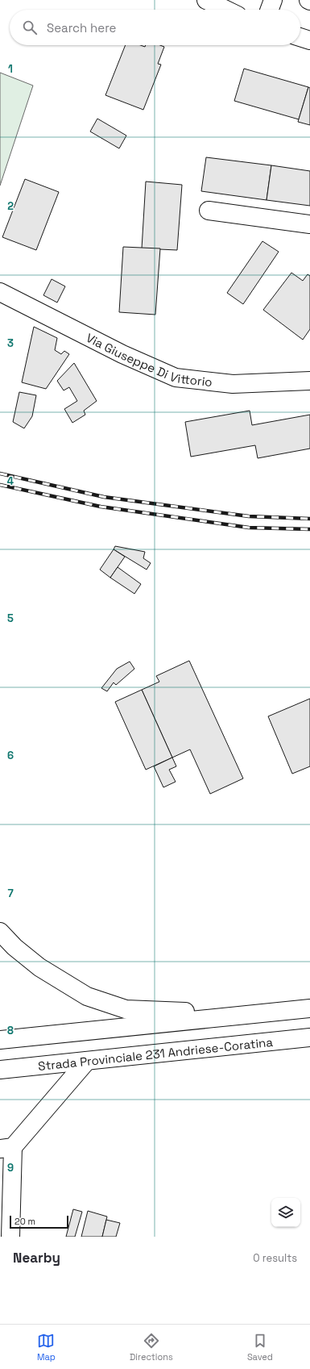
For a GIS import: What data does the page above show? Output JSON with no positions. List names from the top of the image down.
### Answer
{
  "streets": {
    "main road": ["Via Giuseppe Di Vittorio", "Strada Provinciale 231 Andriese-Coratina"]
  },
  "scale_bar": "20 m",
  "page": {
    "search": "Search here",
    "scale": "20 m",
    "heading": ["Nearby", "0 results"],
    "nav": ["Map", "Directions", "Saved"]
  },
  "grid": {
    "rows": [
      "1",
      "2",
      "3",
      "4",
      "5",
      "6",
      "7",
      "8",
      "9"
    ]
  }
}
